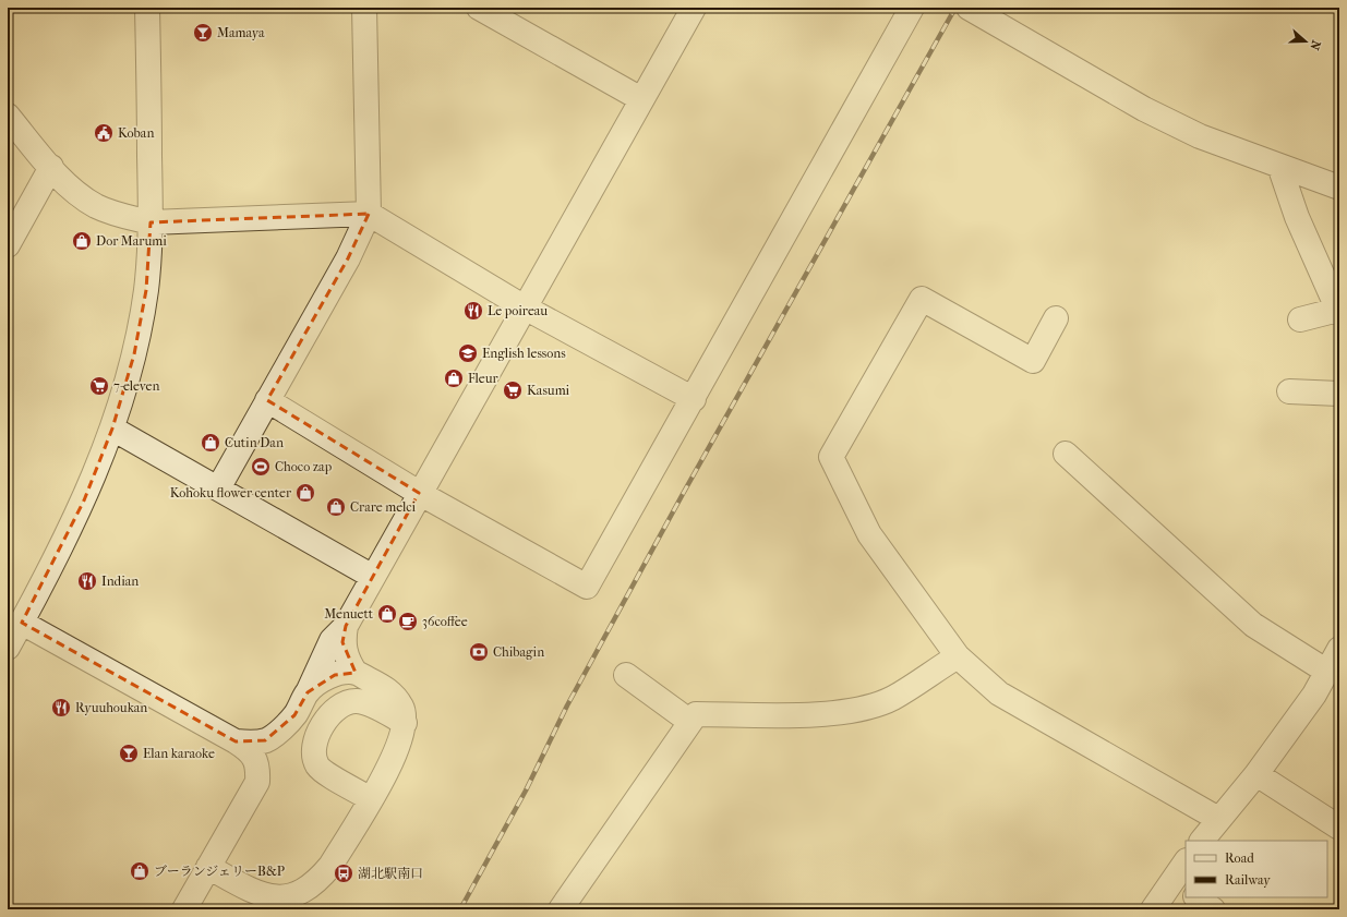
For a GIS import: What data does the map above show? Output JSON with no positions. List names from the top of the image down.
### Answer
{
  "places": {
    "bar": ["Mamaya", "Elan karaoke"],
    "public building": ["Koban"],
    "shop": [
      "Dor Marumi",
      "Fleur",
      "Cutin Dan",
      "Kohoku flower center",
      "Crare melci",
      "Menuett",
      "ブーランジェリーB&P"
    ],
    "restaurant": ["Le poireau", "Indian", "Ryuuhoukan"],
    "school or university": ["English lessons"],
    "supermarket": ["7-eleven", "Kasumi"],
    "sports": ["Choco zap"],
    "cafe": ["36coffee"],
    "bank": ["Chibagin"],
    "bus stop": ["湖北駅南口"]
  },
  "legend": ["Road", "Railway"],
  "north": "right"
}
